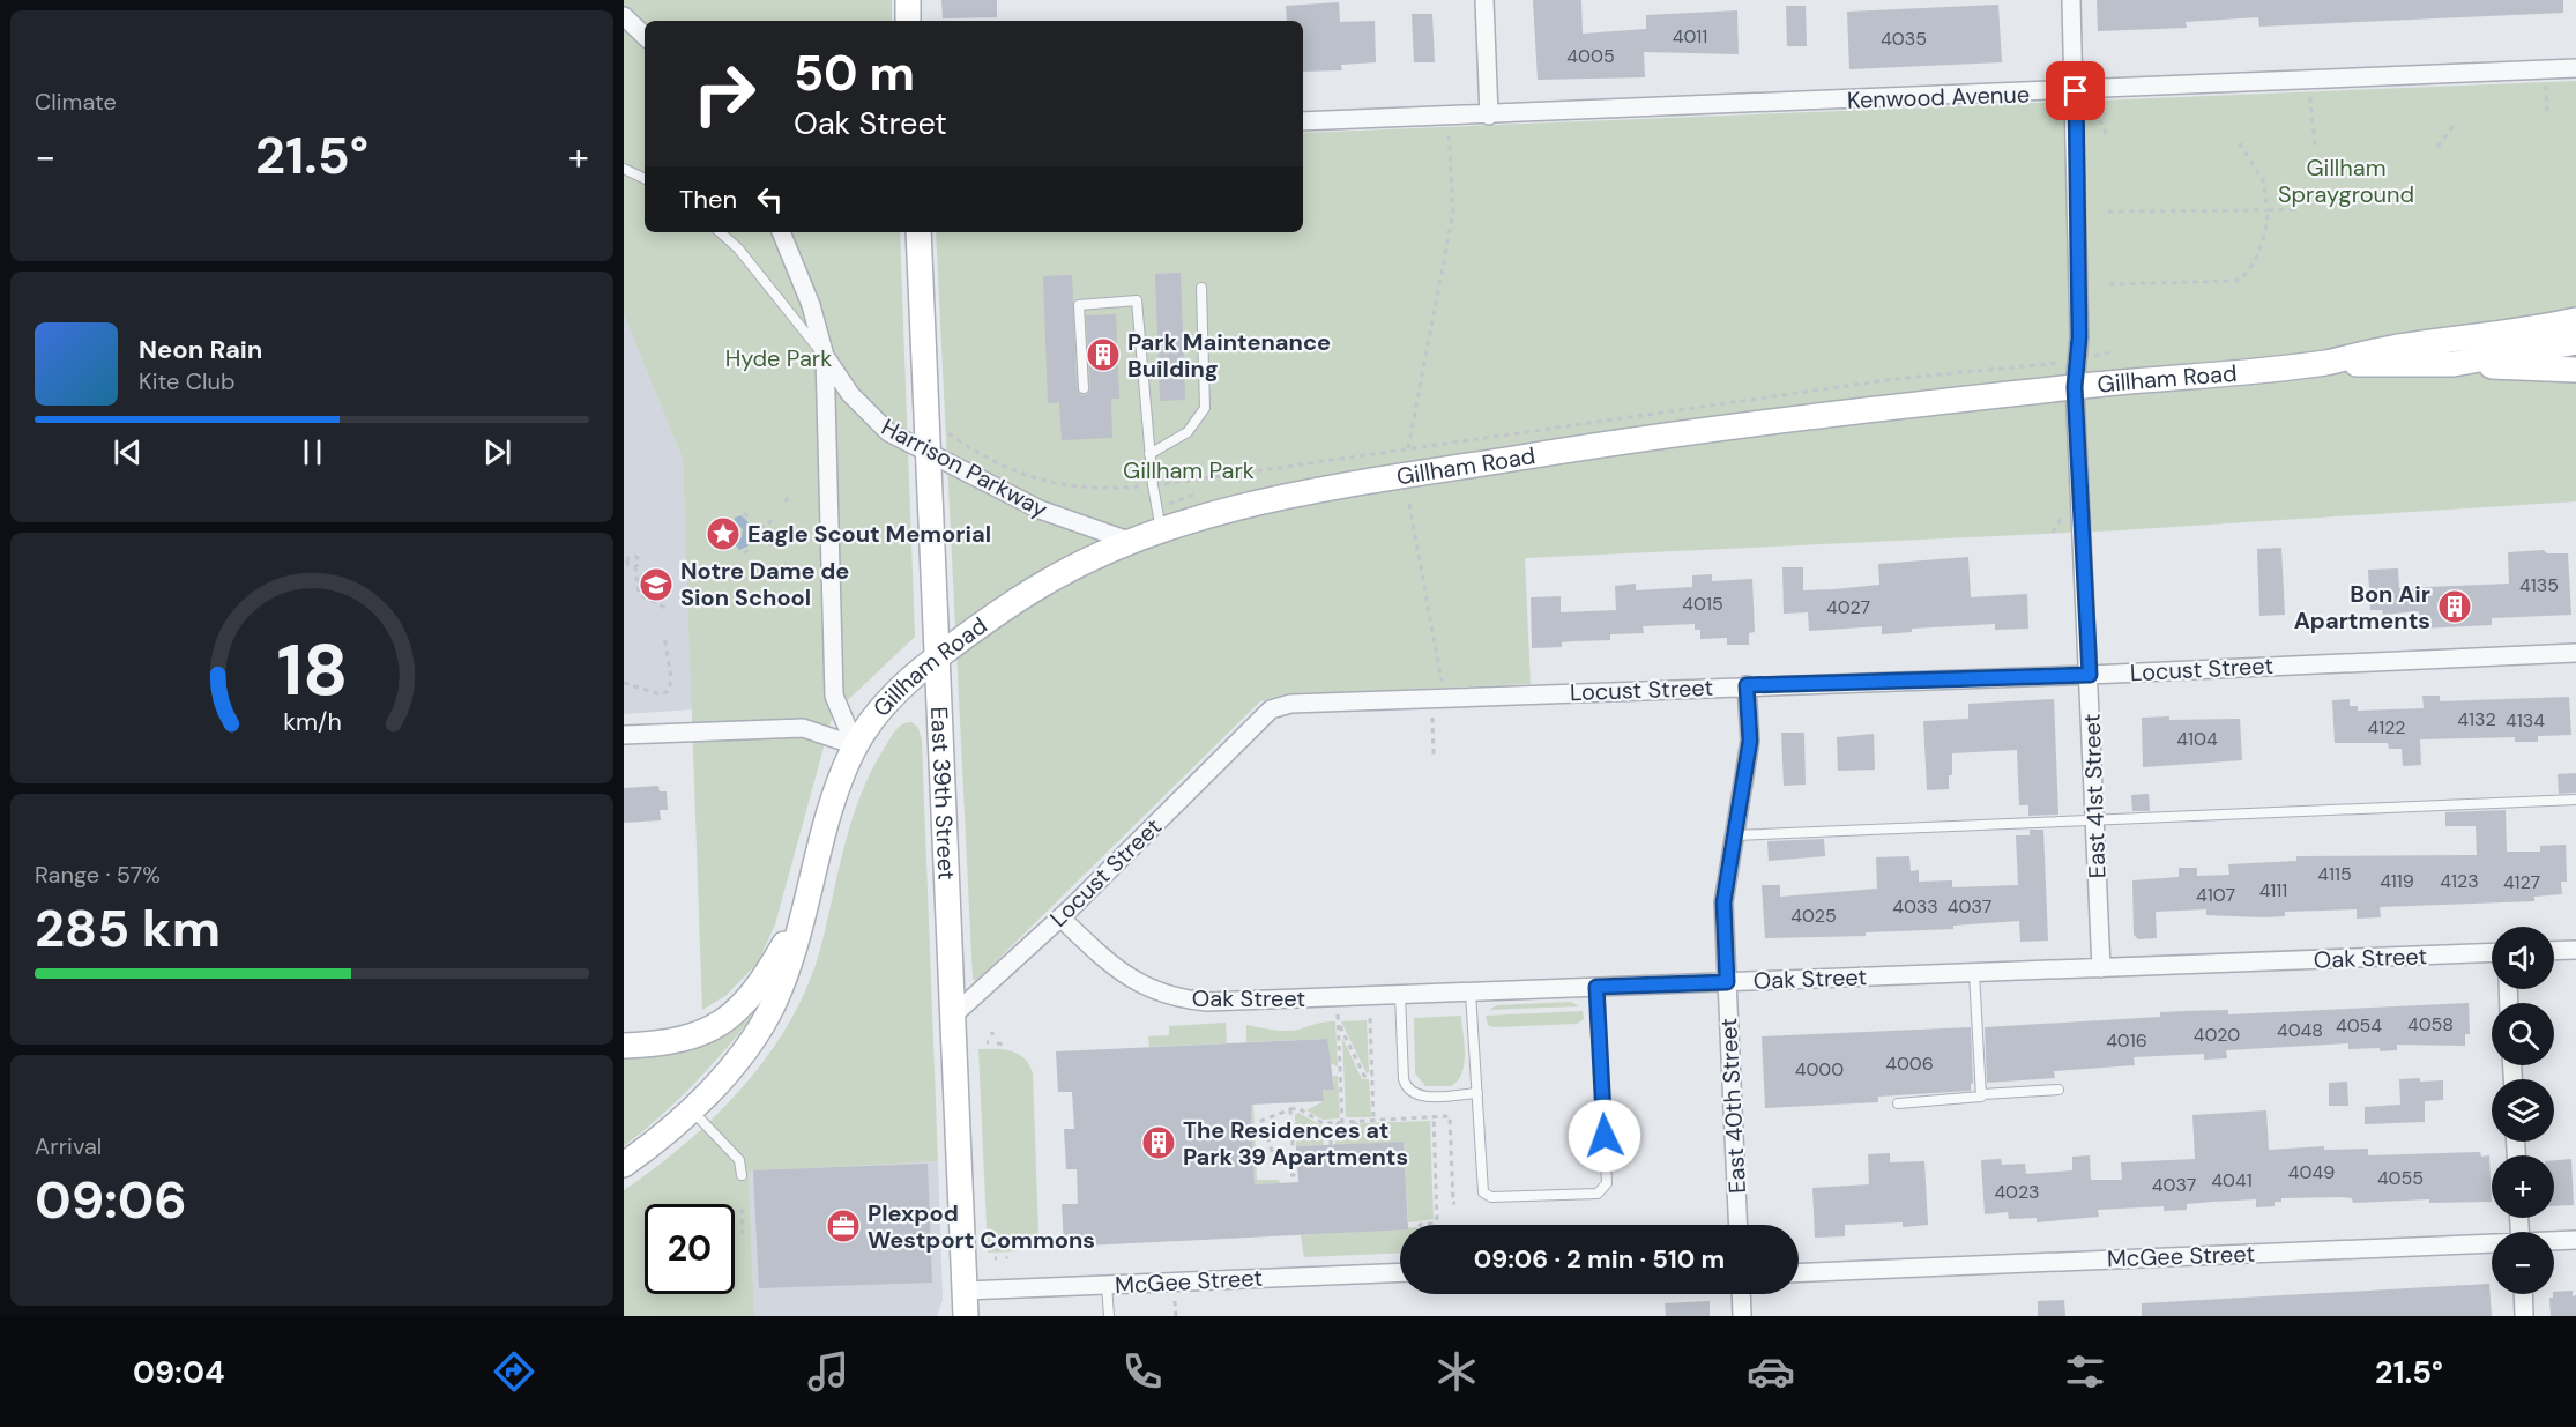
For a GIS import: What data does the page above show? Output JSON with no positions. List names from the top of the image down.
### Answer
{
  "streets": {
    "main road": ["Gillham Road", "East 39th Street"],
    "street": [
      "Kenwood Avenue",
      "Harrison Parkway",
      "Locust Street",
      "East 41st Street",
      "Oak Street",
      "East 40th Street",
      "McGee Street"
    ]
  },
  "crossings": [
    ["Kenwood Avenue", "East 41st Street"],
    ["Gillham Road", "Harrison Parkway"],
    ["Gillham Road", "East 39th Street"],
    ["Gillham Road", "East 41st Street"],
    ["Harrison Parkway", "East 39th Street"],
    ["Locust Street", "East 39th Street"],
    ["Locust Street", "East 41st Street"],
    ["Locust Street", "Oak Street"],
    ["Locust Street", "East 40th Street"],
    ["East 39th Street", "McGee Street"],
    ["East 41st Street", "Oak Street"],
    ["Oak Street", "East 40th Street"]
  ],
  "parks": ["Gillham Sprayground", "Hyde Park", "Gillham Park"],
  "places": {
    "building": ["Park Maintenance Building", "Bon Air Apartments", "The Residences at Park 39 Apartments"],
    "place": ["Eagle Scout Memorial"],
    "school or university": ["Notre Dame de Sion School"],
    "office": ["Plexpod Westport Commons"]
  },
  "house_numbers": [
    "4011",
    "4035",
    "4005",
    "4135",
    "4015",
    "4027",
    "4132",
    "4134",
    "4122",
    "4104",
    "4115",
    "4119",
    "4123",
    "4127",
    "4111",
    "4107",
    "4033",
    "4037",
    "4025",
    "4058",
    "4054",
    "4048",
    "4020",
    "4016",
    "4006",
    "4000",
    "4049",
    "4055",
    "4041",
    "4037",
    "4023"
  ],
  "page": {
    "tile": [
      "Climate",
      ["Range · 57%", "285 km"],
      ["Arrival", "09:06"]
    ],
    "turn": ["50 m", "Oak Street"],
    "heat": ["−", "21.5°", "+"],
    "then": "Then",
    "song": ["Neon Rain", "Kite Club"],
    "map_buttons": ["+", "−"],
    "limit": "20",
    "trip": "09:06 · 2 min · 510 m",
    "tabs": ["09:04", "21.5°"],
    "gauge": ["18", "km/h"]
  }
}
